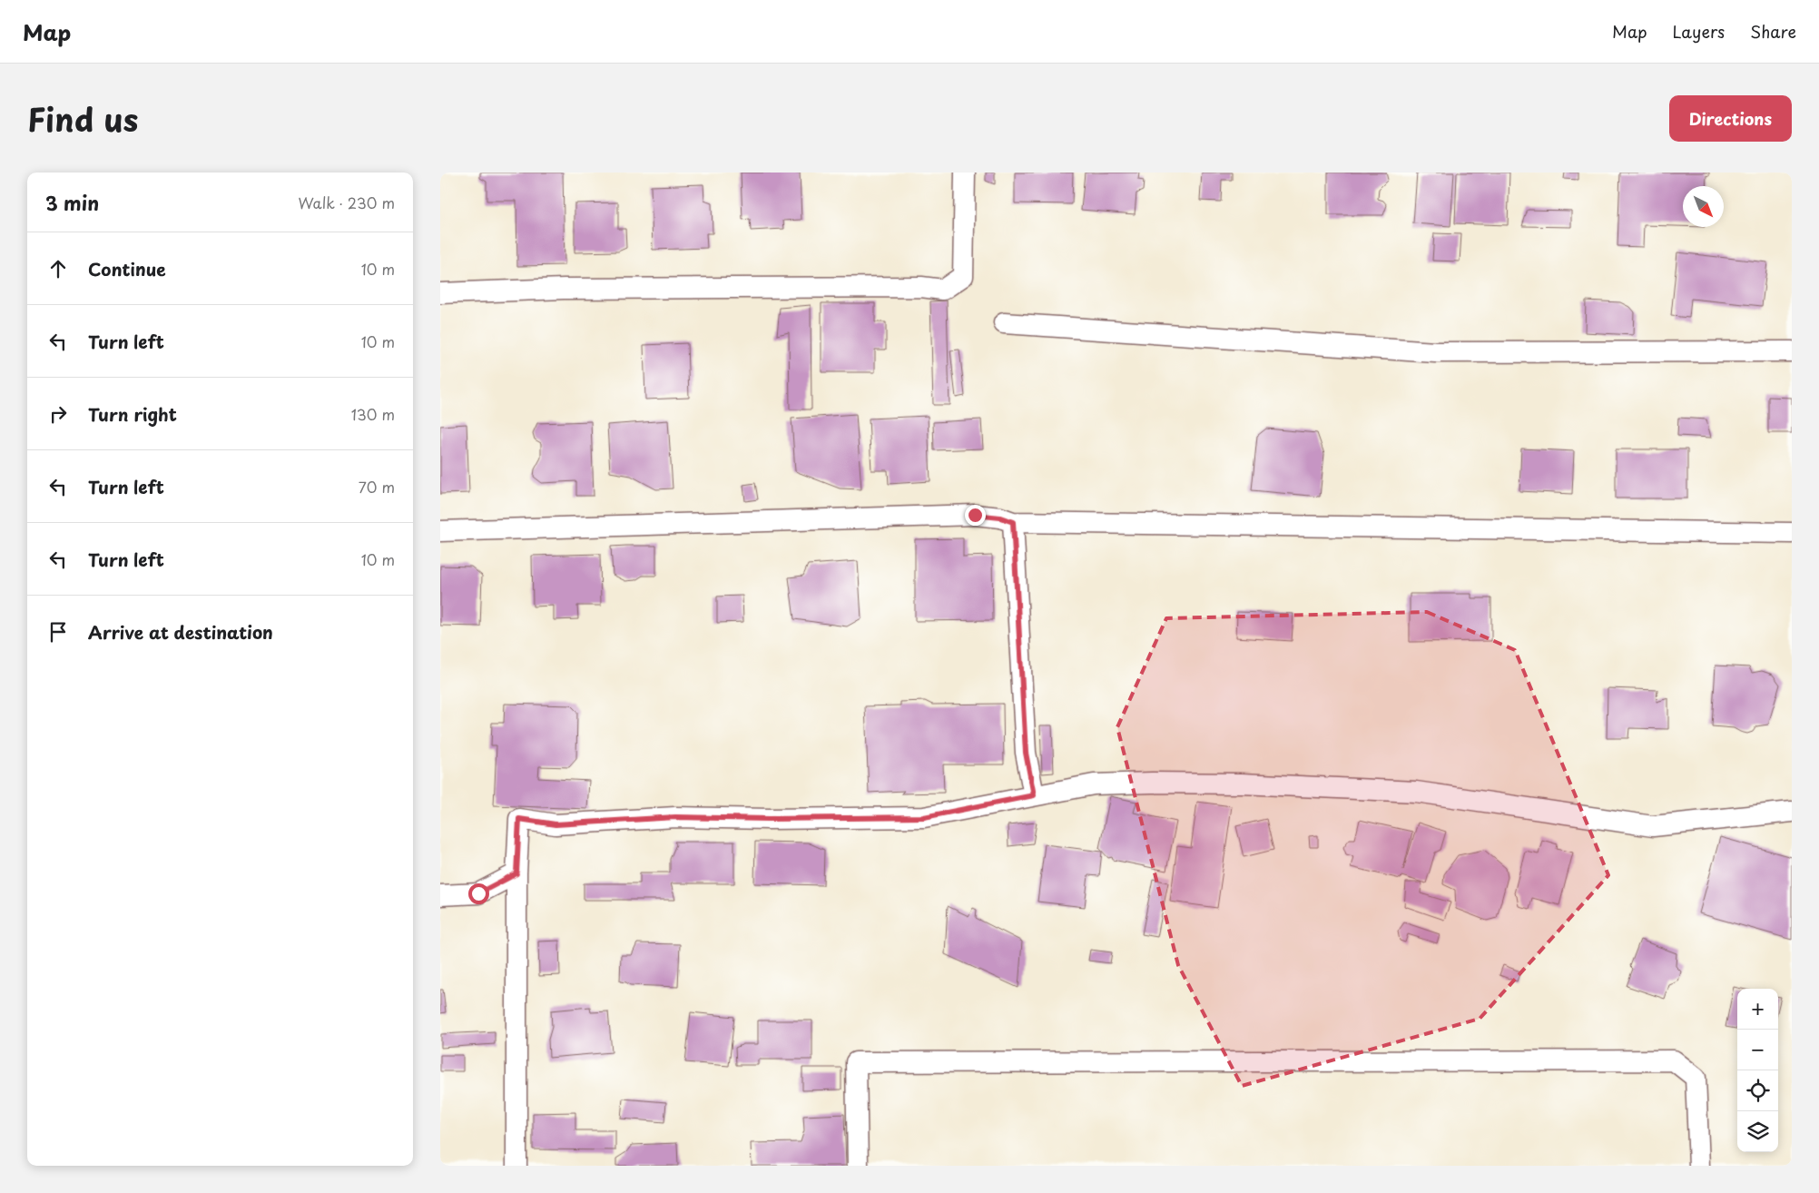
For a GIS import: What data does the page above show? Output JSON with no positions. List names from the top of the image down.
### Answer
{
  "north": "bottom right",
  "page": {
    "header": "Map",
    "nav": ["Map", "Layers", "Share"],
    "title": "Find us",
    "buttons": "Directions",
    "heading": ["3 min", "Walk · 230 m"],
    "list": [
      ["Continue", "10 m"],
      ["Turn left", "10 m"],
      ["Turn right", "130 m"],
      ["Turn left", "70 m"],
      ["Turn left", "10 m"],
      "Arrive at destination"
    ],
    "map_buttons": ["+", "−"]
  }
}
